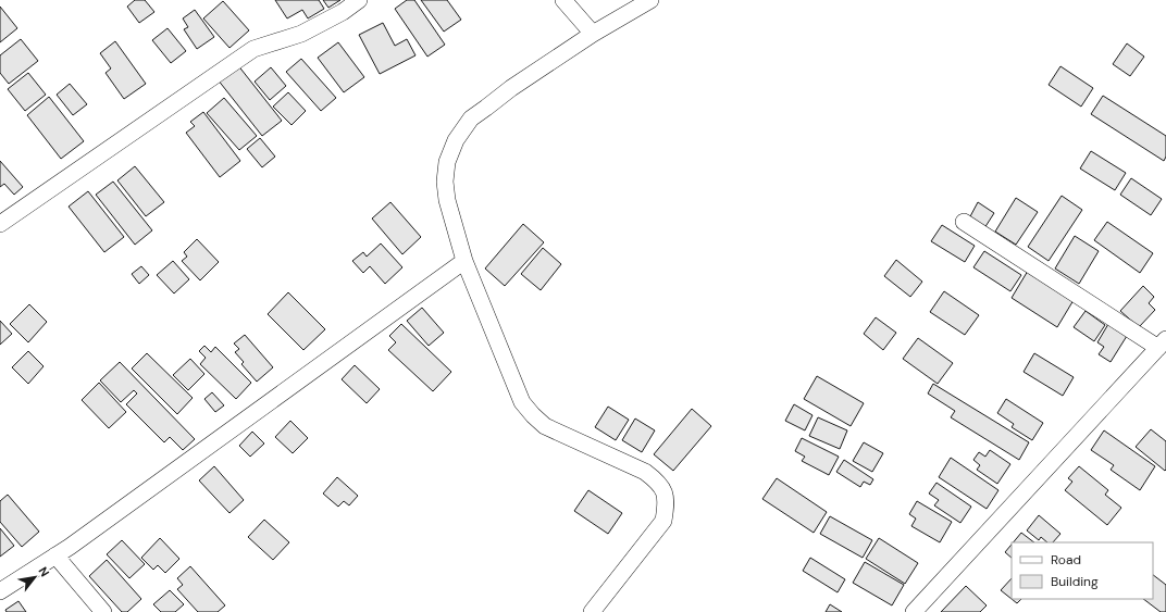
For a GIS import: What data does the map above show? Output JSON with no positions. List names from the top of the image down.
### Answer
{
  "legend": ["Road", "Building"],
  "north": "top right"
}
